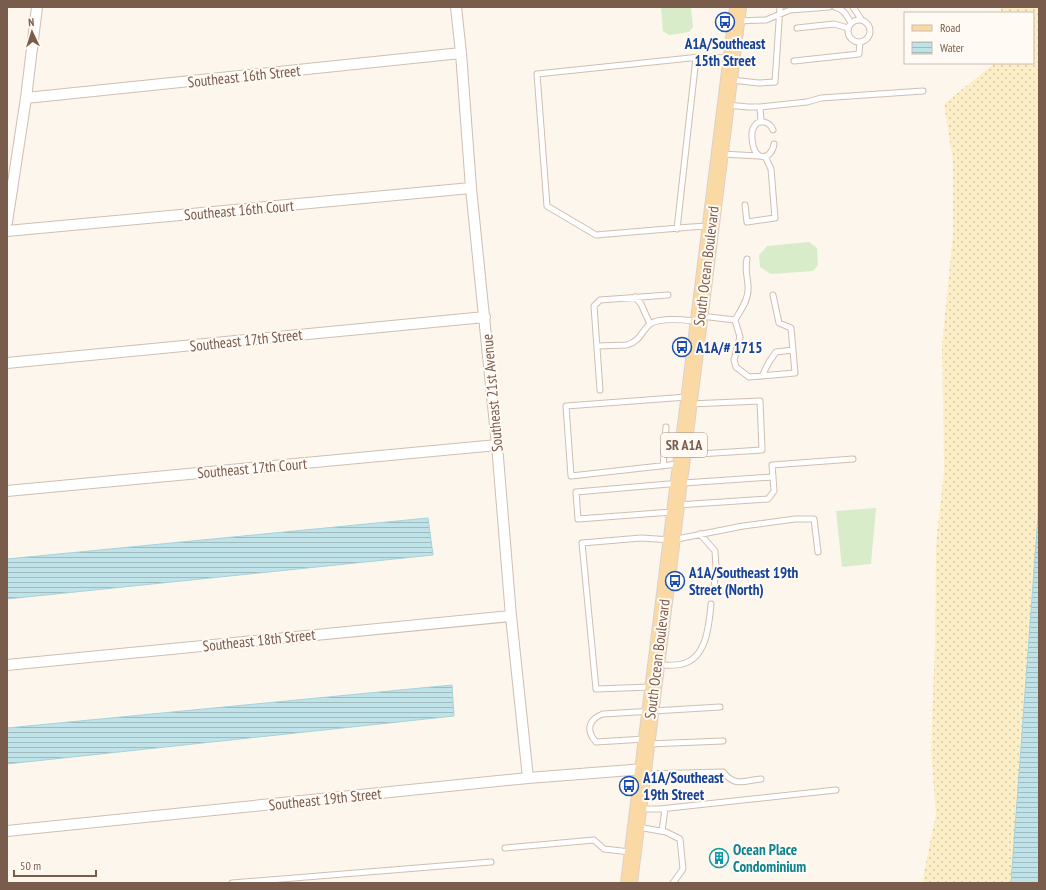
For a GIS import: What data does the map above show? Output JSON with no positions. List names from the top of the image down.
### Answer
{
  "streets": {
    "main road": ["South Ocean Boulevard", "SR A1A"],
    "street": [
      "Southeast 16th Street",
      "Southeast 16th Court",
      "Southeast 17th Street",
      "Southeast 21st Avenue",
      "Southeast 17th Court",
      "Southeast 18th Street",
      "Southeast 19th Street"
    ]
  },
  "crossings": [
    ["Southeast 16th Street", "Southeast 21st Avenue"],
    ["Southeast 16th Court", "Southeast 21st Avenue"],
    ["South Ocean Boulevard", "Southeast 19th Street"],
    ["Southeast 17th Street", "Southeast 21st Avenue"],
    ["Southeast 21st Avenue", "Southeast 17th Court"],
    ["Southeast 21st Avenue", "Southeast 18th Street"],
    ["Southeast 21st Avenue", "Southeast 19th Street"]
  ],
  "places": {
    "bus stop": [
      "A1A/Southeast 15th Street",
      "A1A/# 1715",
      "A1A/Southeast 19th Street (North)",
      "A1A/Southeast 19th Street"
    ],
    "building": ["Ocean Place Condominium"]
  },
  "legend": ["Road", "Water"],
  "scale_bar": "50 m",
  "north": "top"
}
